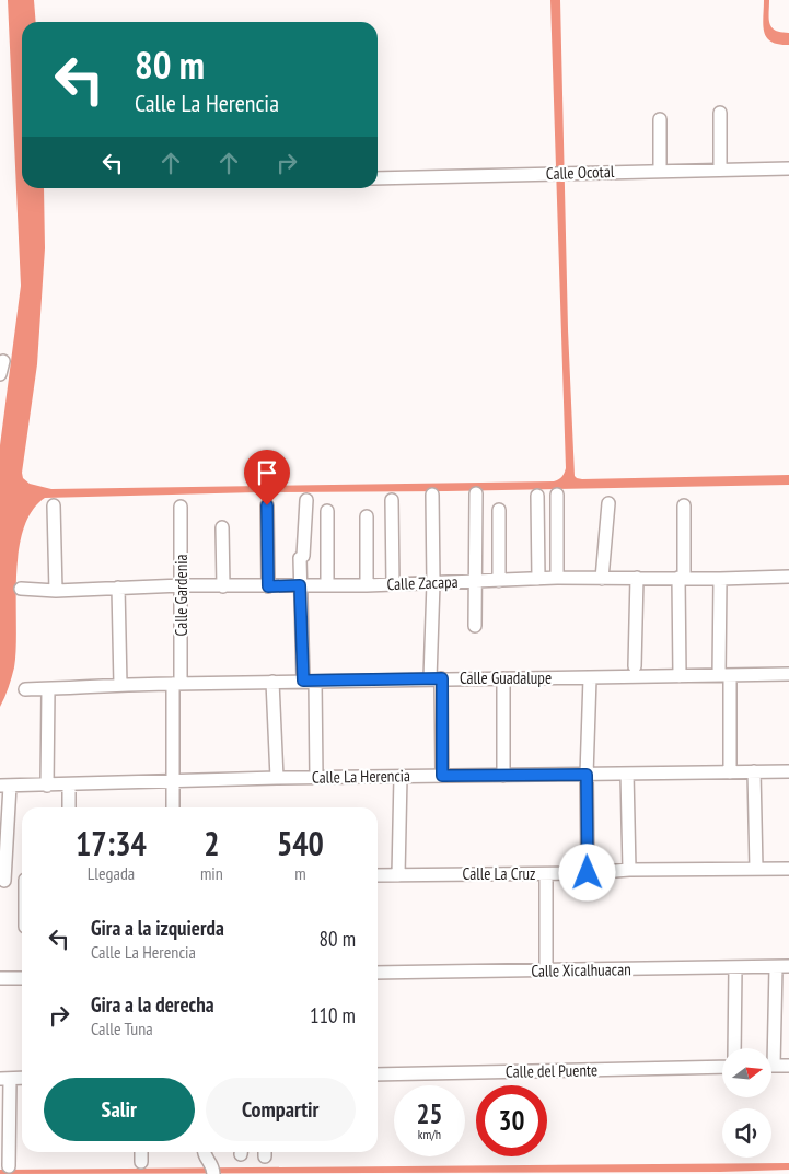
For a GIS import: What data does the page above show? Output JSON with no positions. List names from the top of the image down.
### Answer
{
  "streets": {
    "street": [
      "Calle Ocotal",
      "Calle Zacapa",
      "Calle Gardenia",
      "Calle Guadalupe",
      "Calle La Herencia",
      "Calle La Cruz",
      "Calle Xicalhuacan",
      "Calle del Puente"
    ]
  },
  "crossings": [
    ["Calle Zacapa", "Calle Gardenia"],
    ["Calle Gardenia", "Calle Guadalupe"],
    ["Calle Gardenia", "Calle La Herencia"]
  ],
  "north": "right",
  "page": {
    "turn": ["80 m", "Calle La Herencia"],
    "eta": [
      "17:34",
      "Llegada",
      "2",
      "min",
      "540",
      "m"
    ],
    "list": [
      {
        "name": "Gira a la izquierda",
        "note": "Calle La Herencia",
        "value": "80 m"
      },
      {
        "name": "Gira a la derecha",
        "note": "Calle Tuna",
        "value": "110 m"
      }
    ],
    "buttons": ["Salir", "Compartir"],
    "speed": "25 km/h",
    "limit": "30"
  }
}
